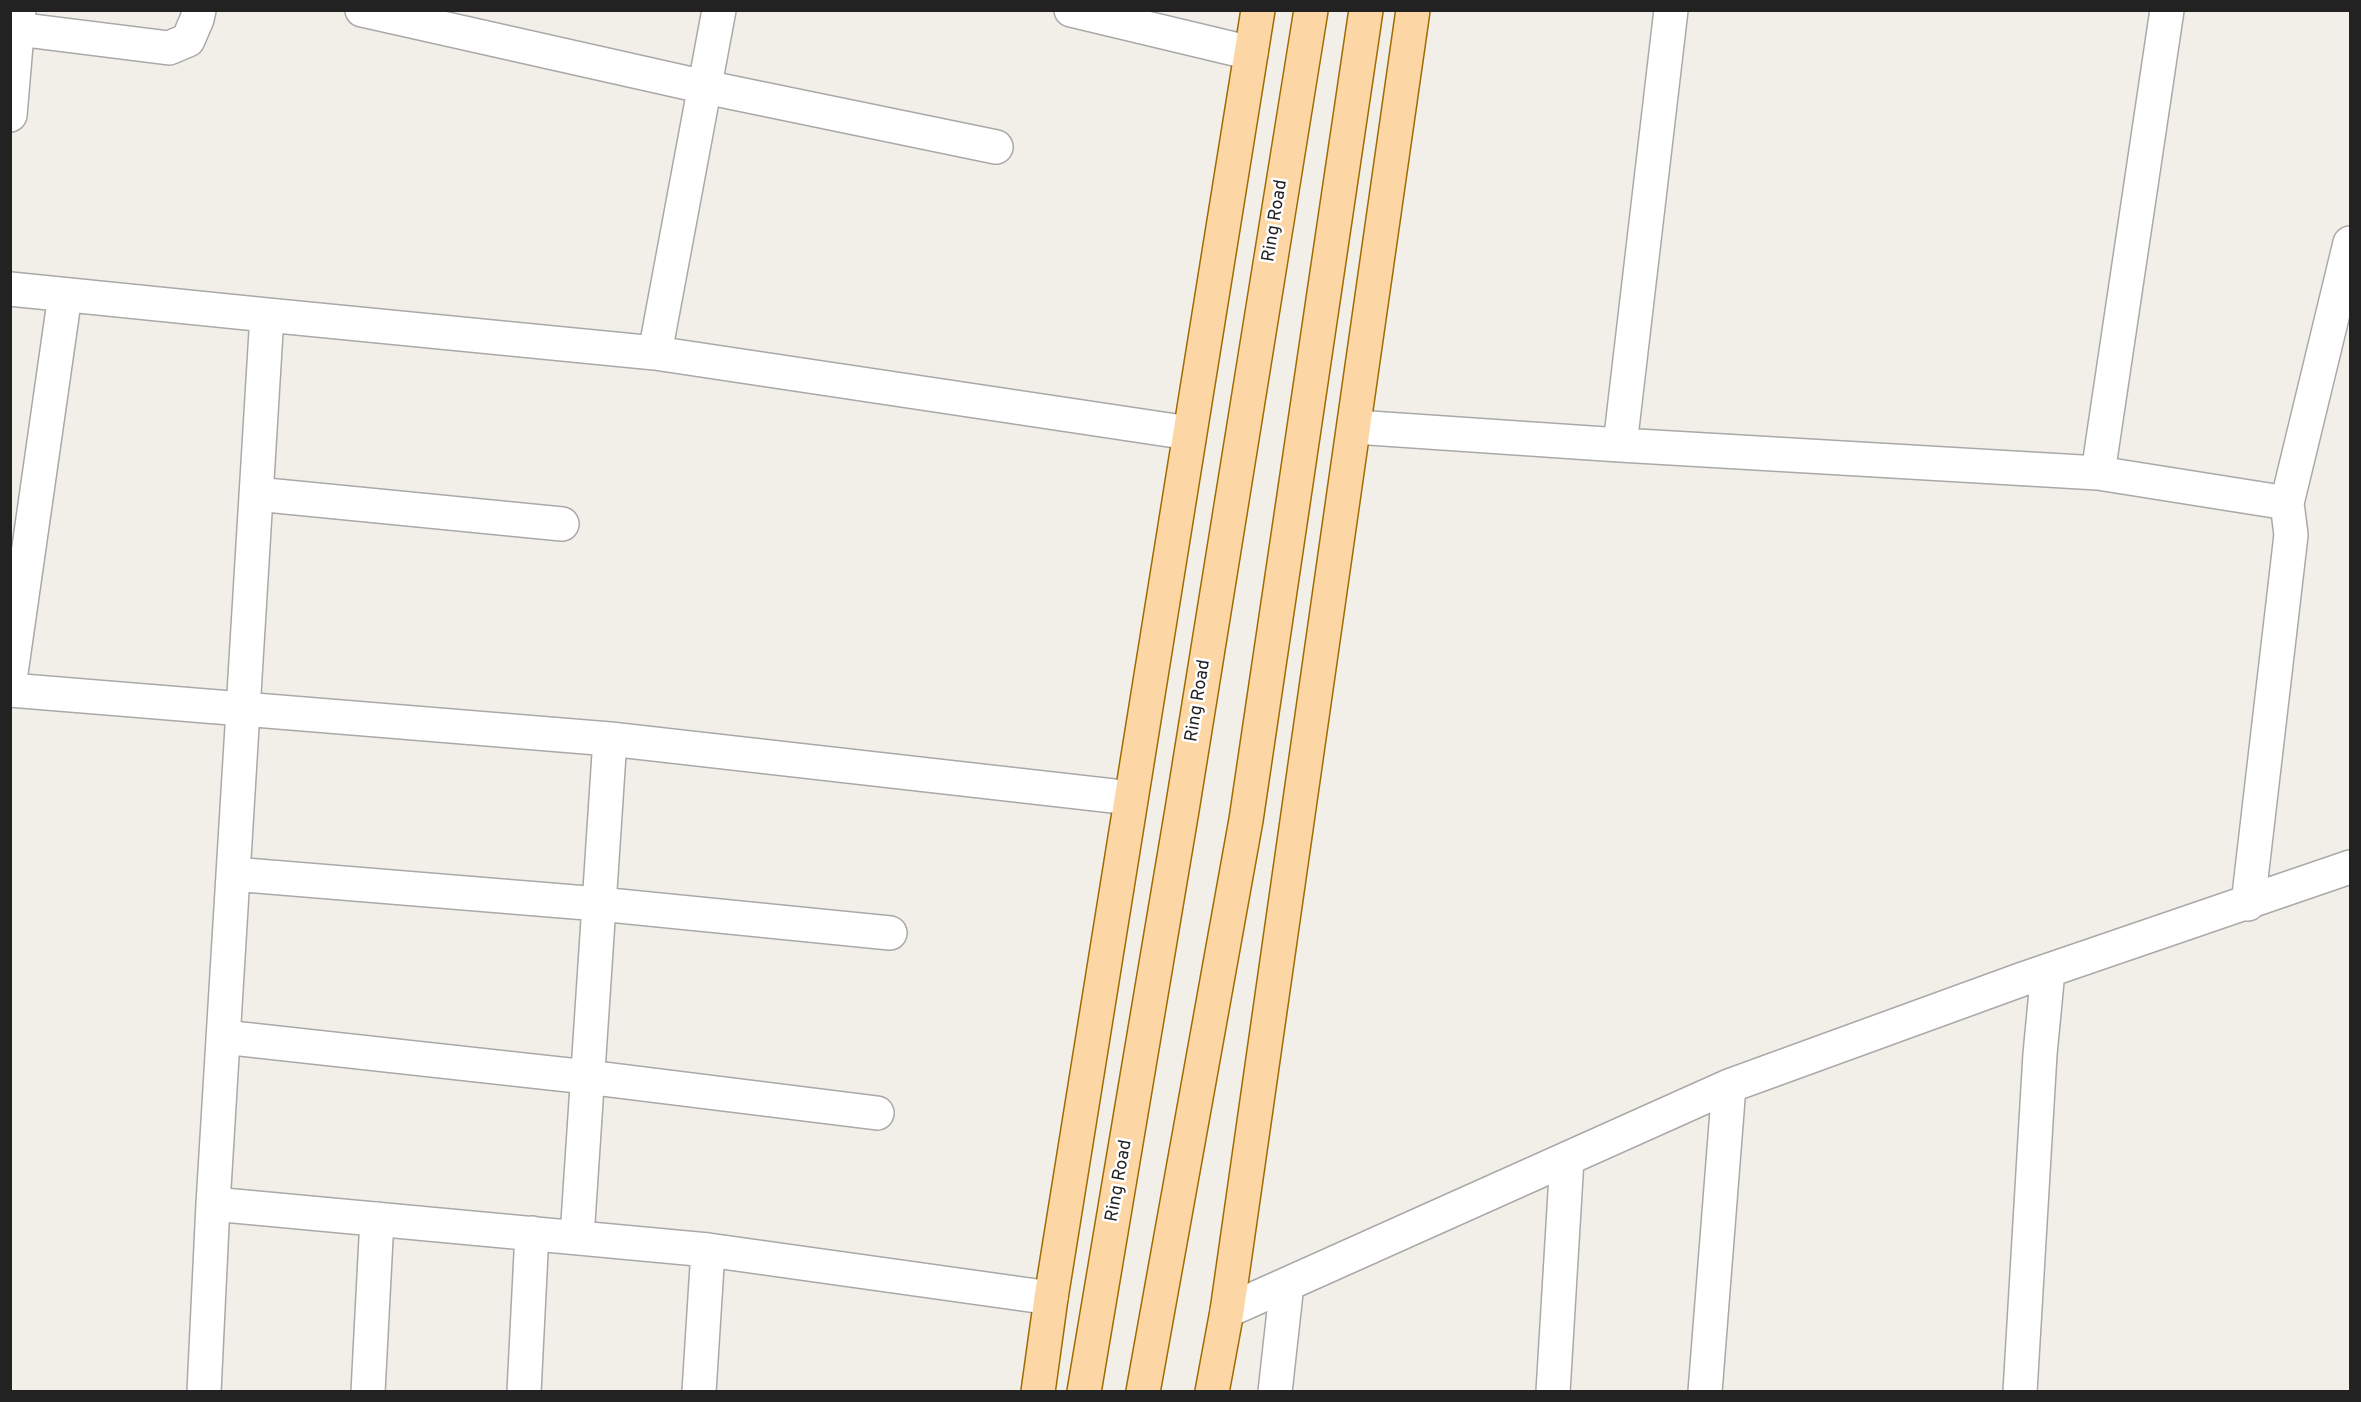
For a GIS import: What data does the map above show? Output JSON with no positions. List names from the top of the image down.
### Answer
{
  "streets": {
    "main road": ["Ring Road"]
  }
}
